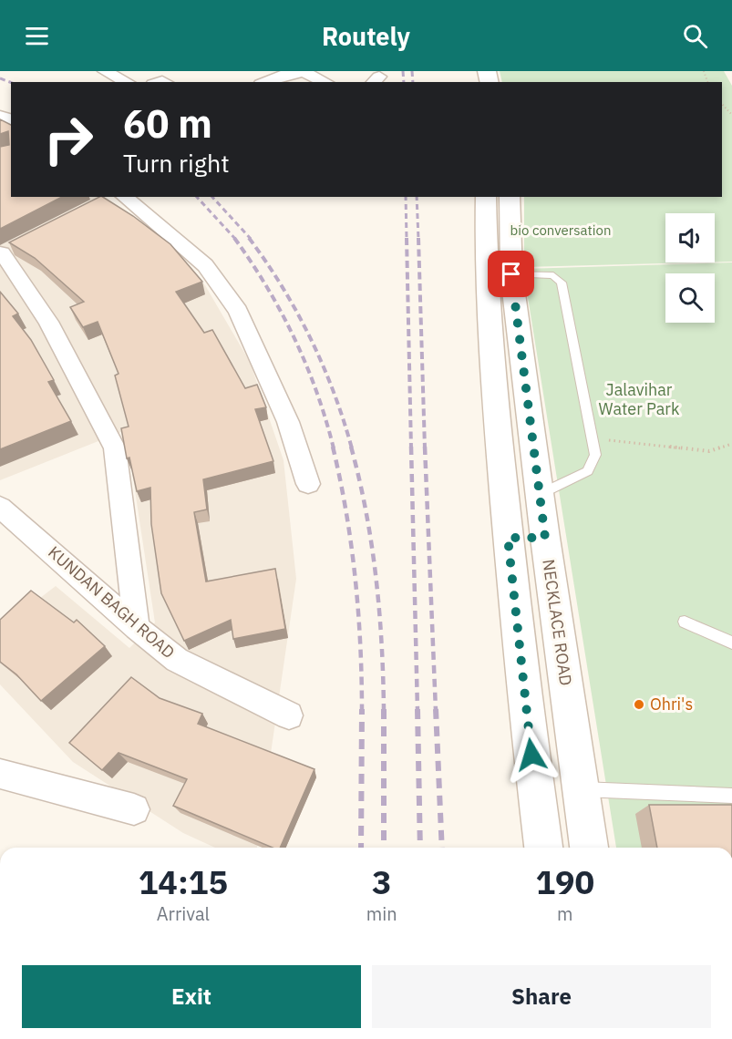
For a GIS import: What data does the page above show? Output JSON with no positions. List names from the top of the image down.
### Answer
{
  "streets": {
    "main road": ["NECKLACE ROAD"],
    "street": ["KUNDAN BAGH ROAD"]
  },
  "parks": ["bio conversation", "Jalavihar Water Park"],
  "places": ["Ohri's"],
  "page": {
    "header": "Routely",
    "turn": ["60 m", "Turn right"],
    "eta": [
      "14:15",
      "Arrival",
      "3",
      "min",
      "190",
      "m"
    ],
    "buttons": ["Exit", "Share"]
  }
}
